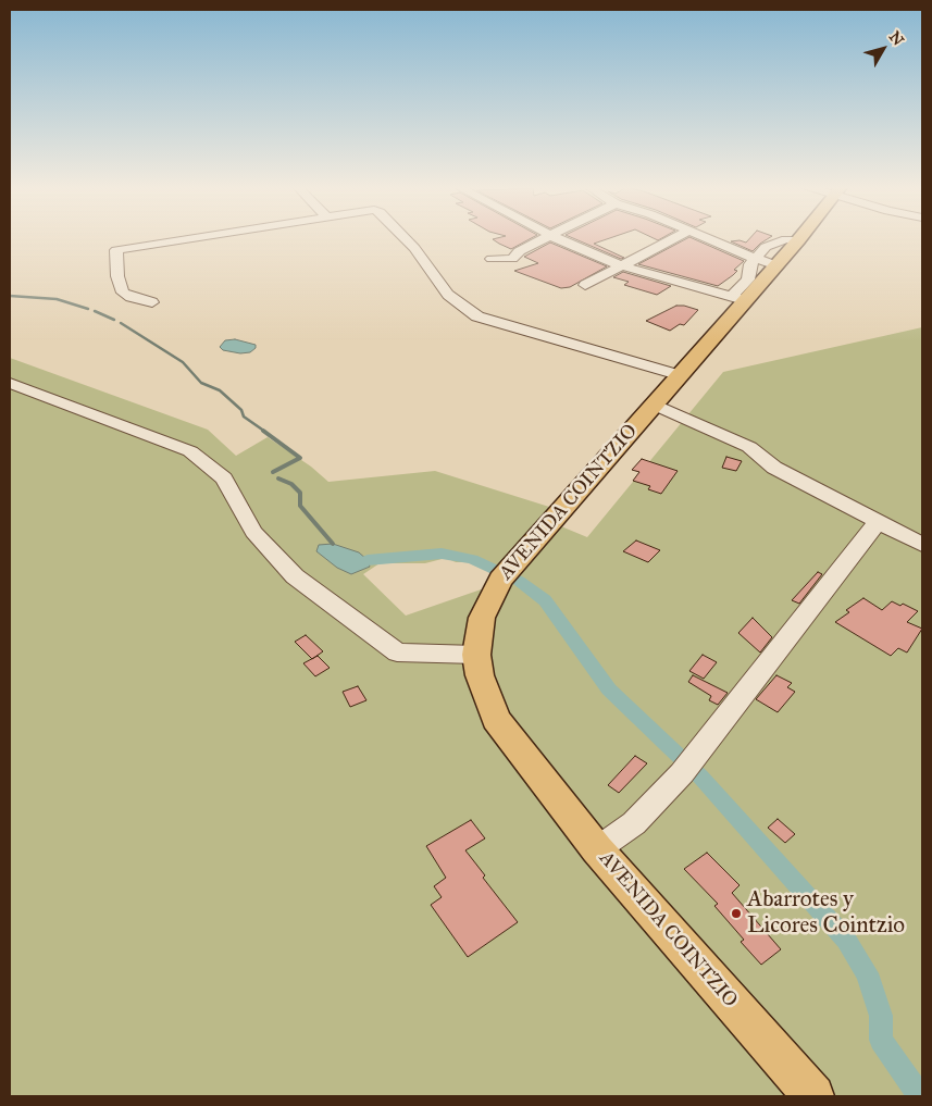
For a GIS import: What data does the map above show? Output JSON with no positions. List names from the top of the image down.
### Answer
{
  "streets": {
    "main road": ["AVENIDA COINTZIO"]
  },
  "places": ["Abarrotes y Licores Cointzio"],
  "north": "top right"
}
